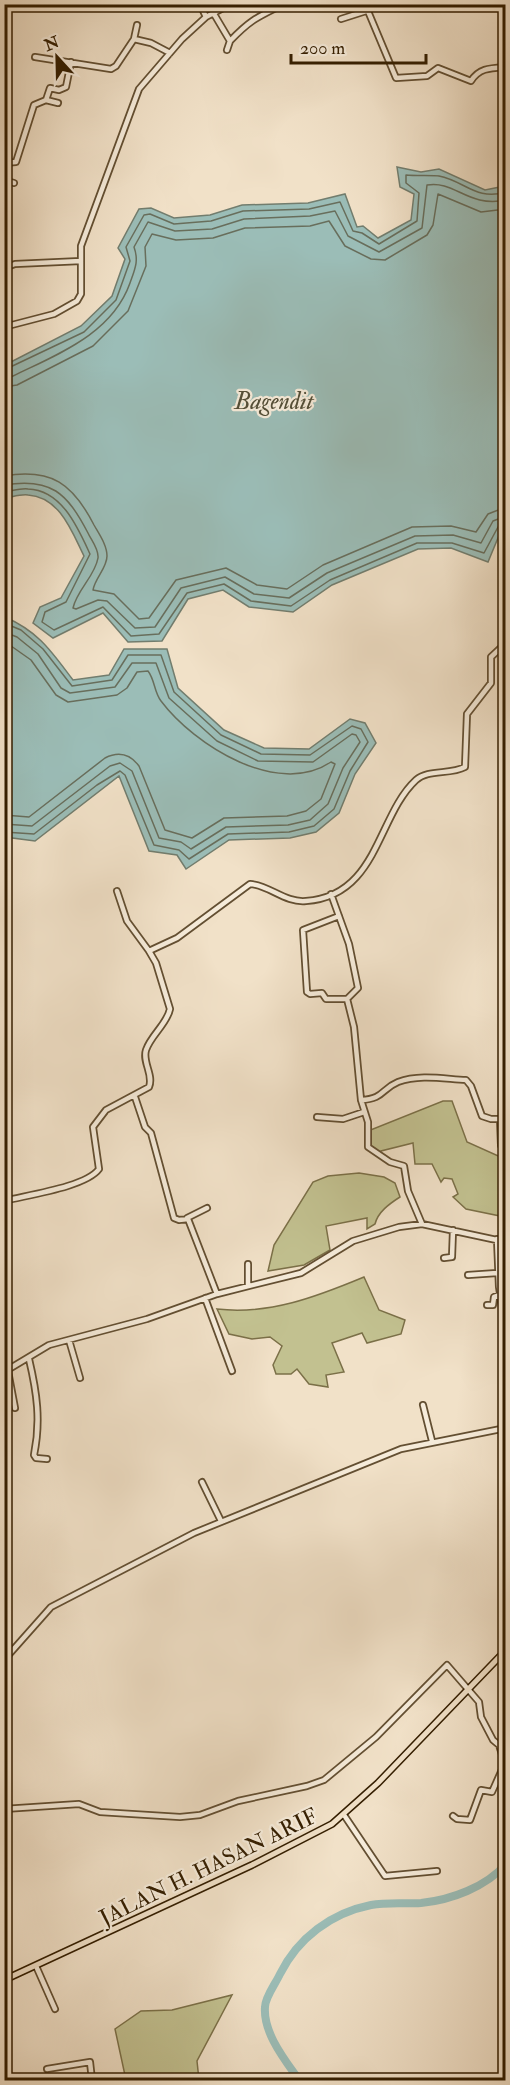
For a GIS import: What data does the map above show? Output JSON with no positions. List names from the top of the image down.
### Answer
{
  "streets": {
    "main road": ["JALAN H. HASAN ARIF"]
  },
  "water": ["Bagendit"],
  "scale_bar": "200 m",
  "north": "top"
}
